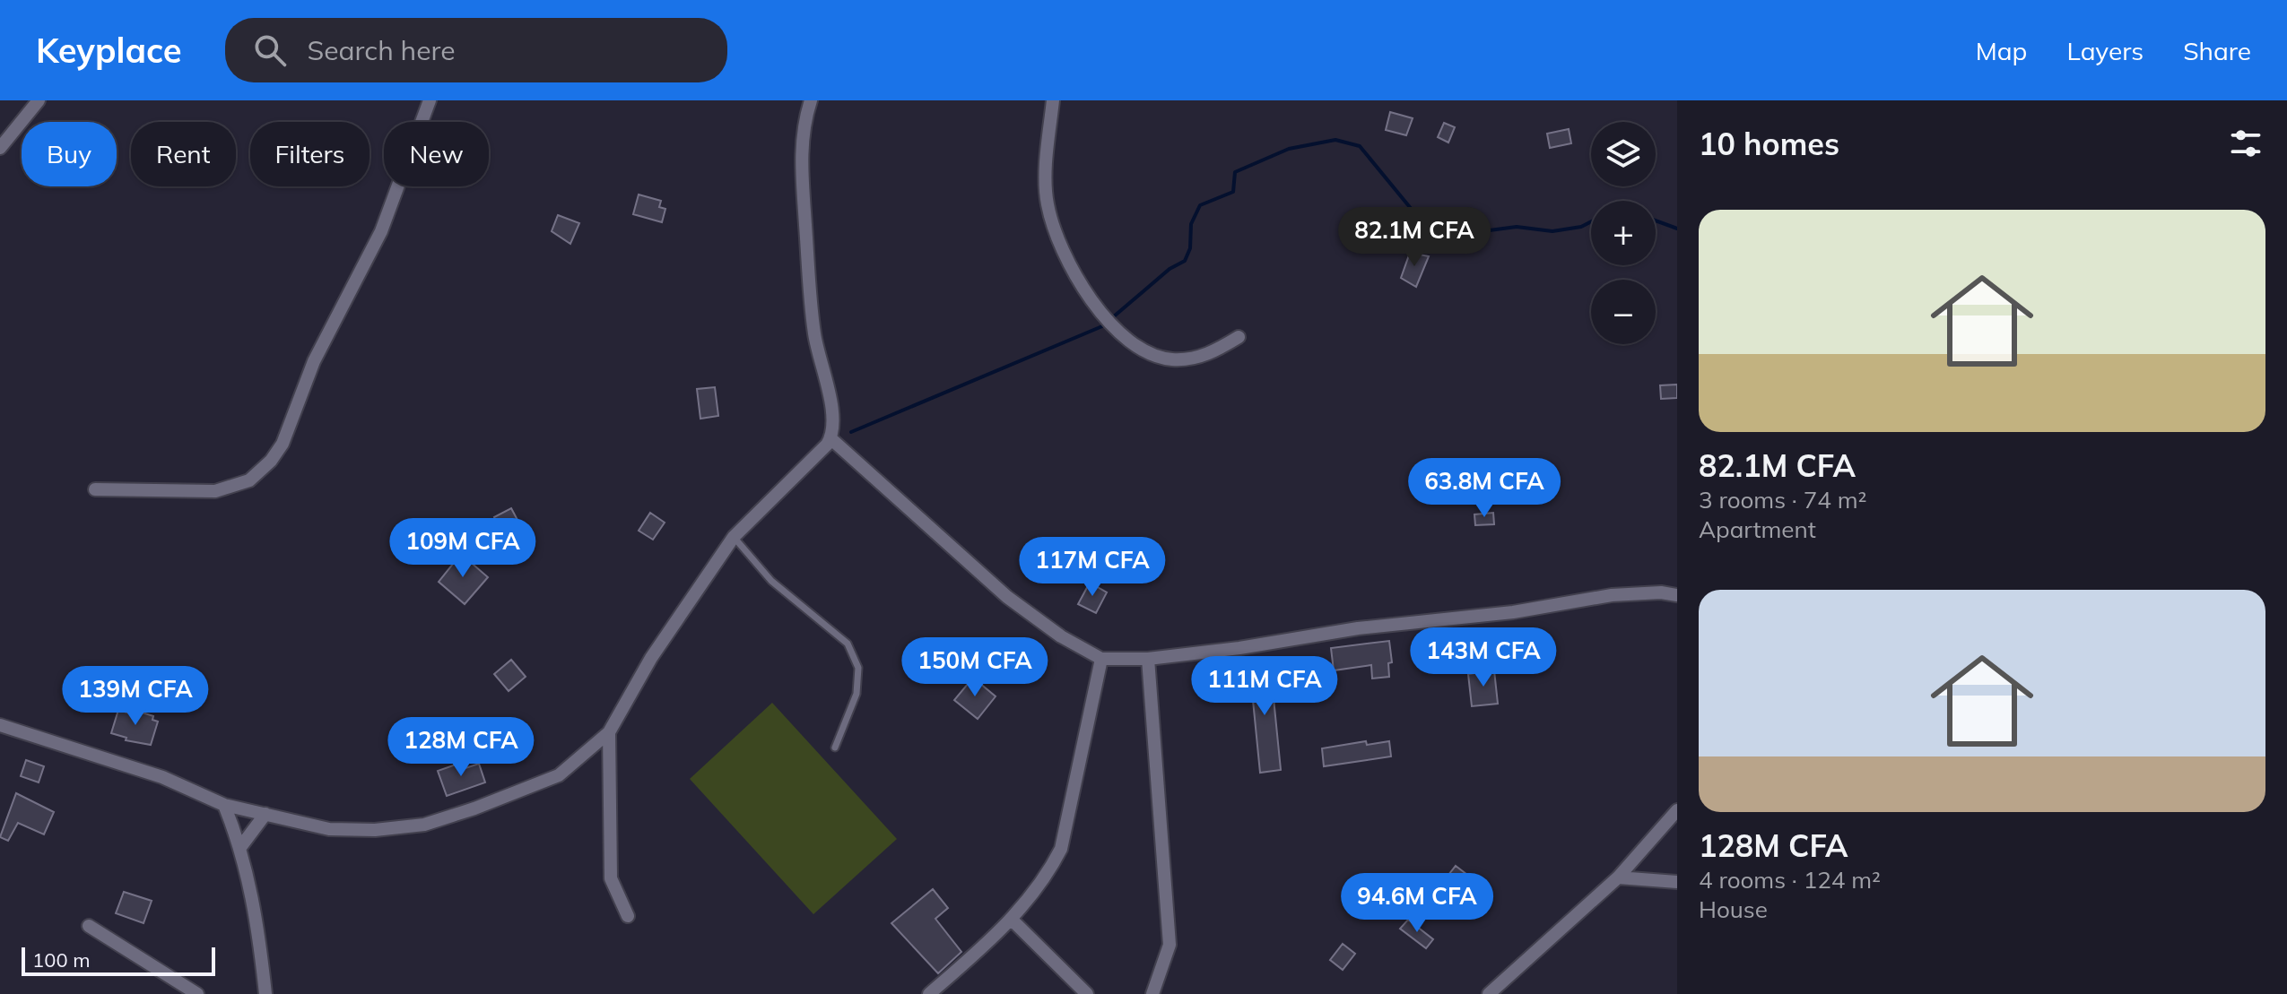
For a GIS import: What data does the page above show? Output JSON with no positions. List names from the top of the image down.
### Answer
{
  "scale_bar": "100 m",
  "page": {
    "header": "Keyplace",
    "search": "Search here",
    "nav": ["Map", "Layers", "Share"],
    "heading": "10 homes",
    "map_buttons": ["+", "−"],
    "chip": [
      "Buy",
      "Rent",
      "Filters",
      "New"
    ],
    "list": [
      {
        "name": "82.1M CFA",
        "note": "3 rooms · 74 m² · Apartment"
      },
      {
        "name": "128M CFA",
        "note": "4 rooms · 124 m² · House"
      }
    ],
    "price": [
      "82.1M CFA",
      "63.8M CFA",
      "109M CFA",
      "117M CFA",
      "143M CFA",
      "150M CFA",
      "111M CFA",
      "139M CFA",
      "128M CFA",
      "94.6M CFA"
    ],
    "scale": "100 m"
  }
}
